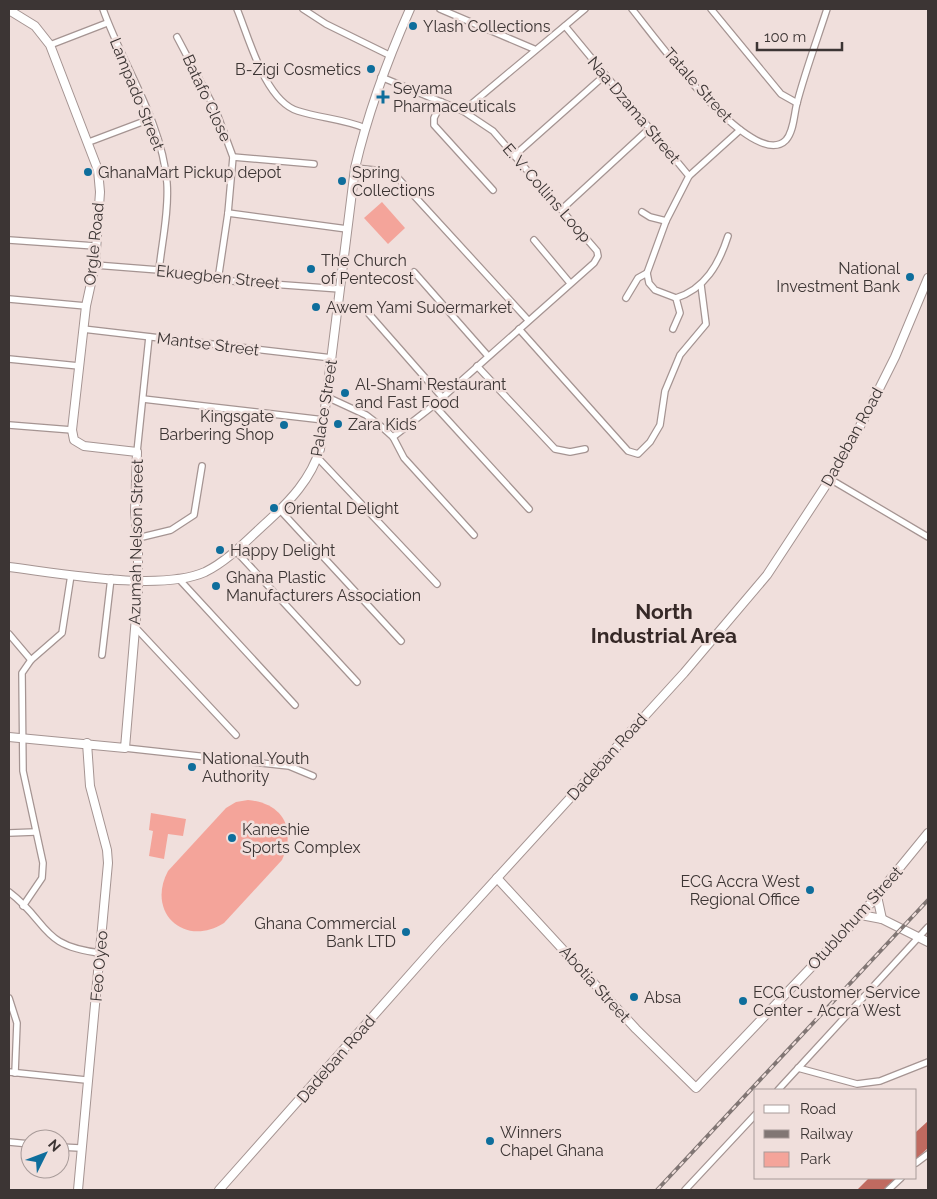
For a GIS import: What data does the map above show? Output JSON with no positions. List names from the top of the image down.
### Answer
{
  "streets": {
    "street": [
      "Tatale Street",
      "Lampado Street",
      "Batafo Close",
      "Naa Dzama Street",
      "E. V. Collins Loop",
      "Orgle Road",
      "Ekuegben Street",
      "Mantse Street",
      "Palace Street",
      "Dadeban Road",
      "Azumah Nelson Street",
      "Otublohum Street",
      "Feo Oyeo",
      "Abotia Street"
    ]
  },
  "crossings": [
    ["Lampado Street", "Ekuegben Street"],
    ["Batafo Close", "Ekuegben Street"],
    ["E. V. Collins Loop", "Palace Street"],
    ["Orgle Road", "Ekuegben Street"],
    ["Orgle Road", "Mantse Street"],
    ["Ekuegben Street", "Palace Street"],
    ["Mantse Street", "Palace Street"],
    ["Mantse Street", "Azumah Nelson Street"],
    ["Palace Street", "Azumah Nelson Street"],
    ["Dadeban Road", "Abotia Street"],
    ["Otublohum Street", "Abotia Street"]
  ],
  "districts": ["North Industrial Area"],
  "places": {
    "other": [
      "Ylash Collections",
      "B-Zigi Cosmetics",
      "GhanaMart Pickup depot",
      "Spring Collections",
      "The Church of Pentecost",
      "National Investment Bank",
      "Awem Yami Suoermarket",
      "Al-Shami Restaurant and Fast Food",
      "Zara Kids",
      "Kingsgate Barbering Shop",
      "Oriental Delight",
      "Happy Delight",
      "Ghana Plastic Manufacturers Association",
      "National Youth Authority",
      "Kaneshie Sports Complex",
      "ECG Accra West Regional Office",
      "Ghana Commercial Bank LTD",
      "Absa",
      "ECG Customer Service Center - Accra West",
      "Winners Chapel Ghana"
    ],
    "health": ["Seyama Pharmaceuticals"]
  },
  "legend": ["Road", "Railway", "Park"],
  "scale_bar": "100 m",
  "north": "top right"
}
